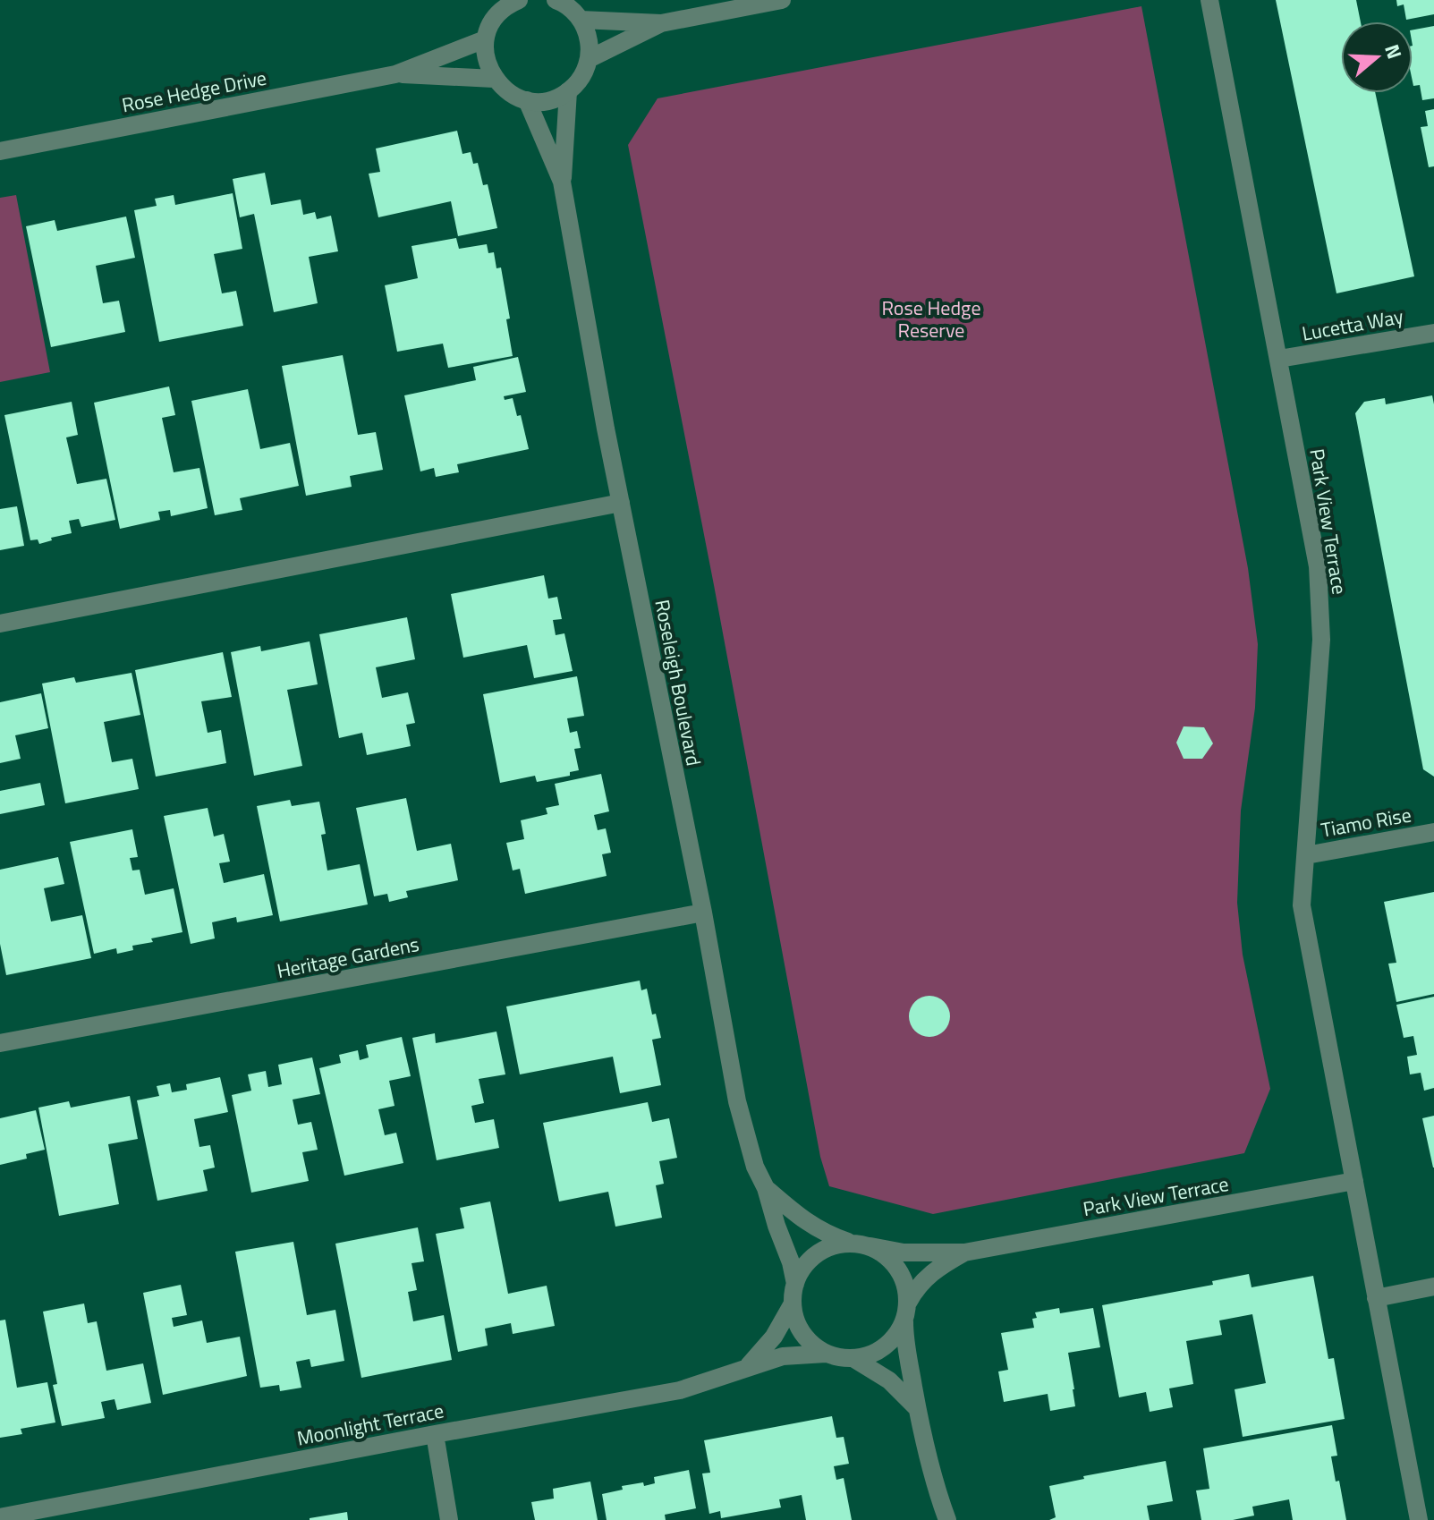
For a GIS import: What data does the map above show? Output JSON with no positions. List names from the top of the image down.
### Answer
{
  "streets": {
    "street": [
      "Rose Hedge Drive",
      "Lucetta Way",
      "Park View Terrace",
      "Roseleigh Boulevard",
      "Tiamo Rise",
      "Heritage Gardens",
      "Moonlight Terrace"
    ]
  },
  "crossings": [
    ["Lucetta Way", "Park View Terrace"],
    ["Park View Terrace", "Roseleigh Boulevard"],
    ["Park View Terrace", "Tiamo Rise"],
    ["Park View Terrace", "Moonlight Terrace"],
    ["Roseleigh Boulevard", "Heritage Gardens"],
    ["Roseleigh Boulevard", "Moonlight Terrace"]
  ],
  "parks": ["Rose Hedge Reserve"],
  "north": "right"
}
